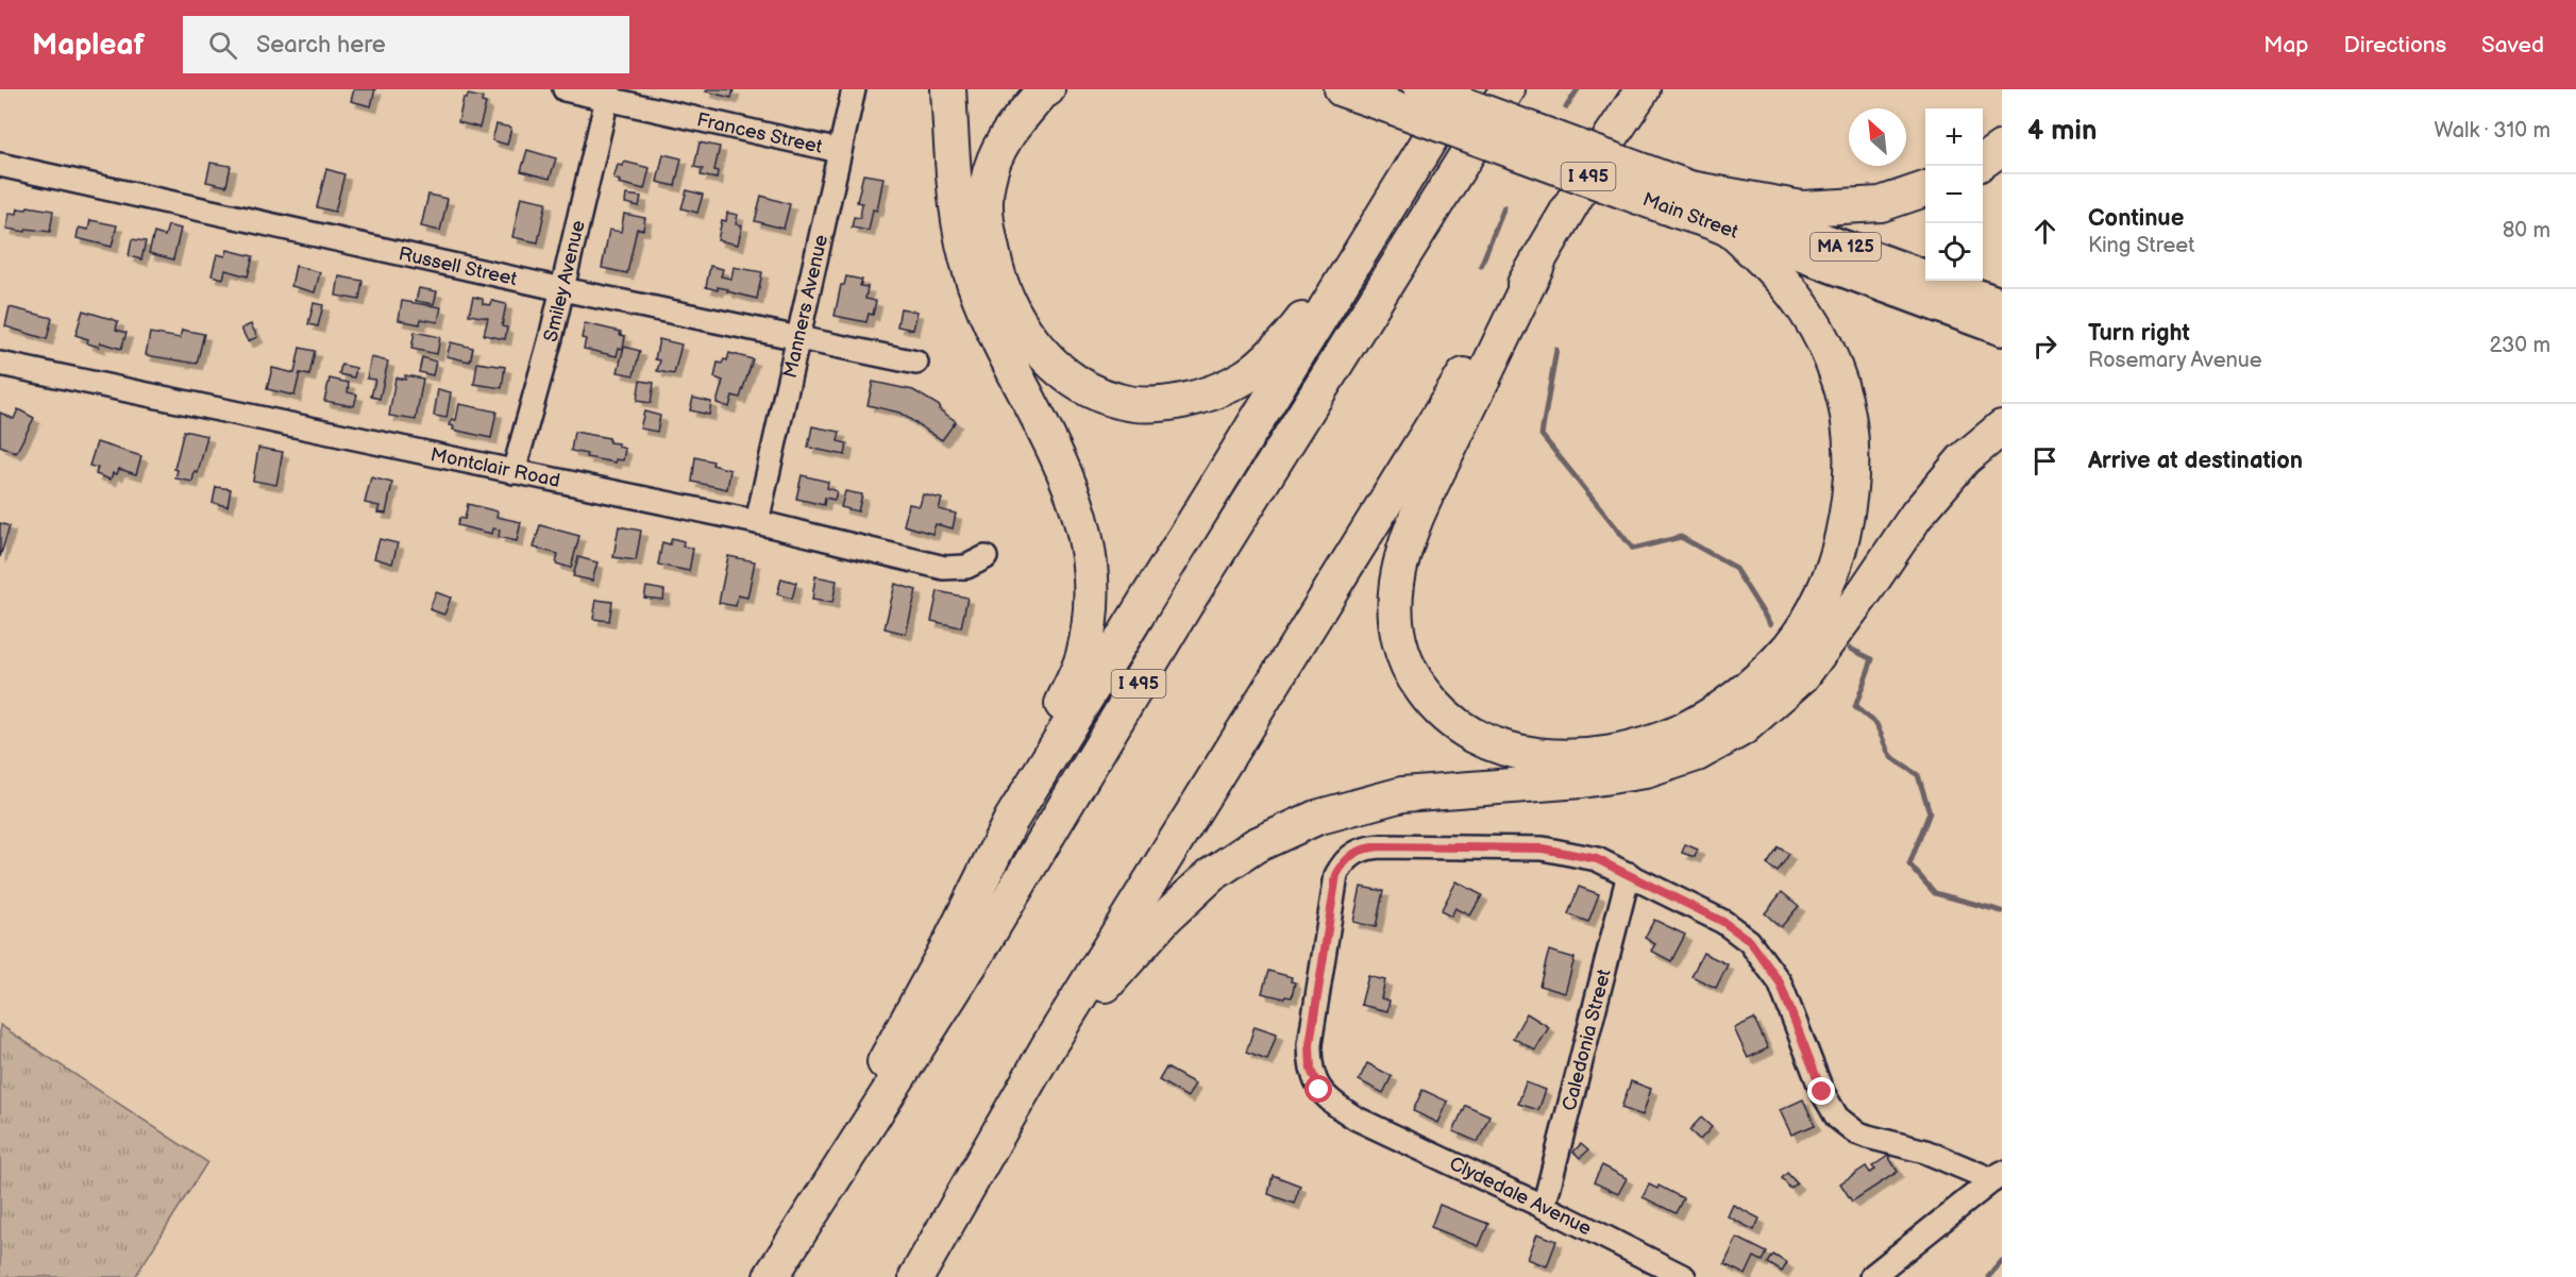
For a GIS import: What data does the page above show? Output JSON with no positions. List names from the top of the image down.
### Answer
{
  "streets": {
    "highway": ["I 495", "Main Street", "MA 125"],
    "street": [
      "Frances Street",
      "Russell Street",
      "Smiley Avenue",
      "Manners Avenue",
      "Montclair Road",
      "Caledonia Street",
      "Clydedale Avenue"
    ]
  },
  "crossings": [
    ["Frances Street", "Smiley Avenue"],
    ["Frances Street", "Manners Avenue"],
    ["Russell Street", "Smiley Avenue"],
    ["Russell Street", "Manners Avenue"],
    ["Smiley Avenue", "Montclair Road"],
    ["Manners Avenue", "Montclair Road"],
    ["Caledonia Street", "Clydedale Avenue"]
  ],
  "north": "top left",
  "page": {
    "header": "Mapleaf",
    "search": "Search here",
    "nav": ["Map", "Directions", "Saved"],
    "heading": ["4 min", "Walk · 310 m"],
    "map_buttons": ["+", "−"],
    "list": [
      ["Continue", "King Street", "80 m"],
      ["Turn right", "Rosemary Avenue", "230 m"],
      "Arrive at destination"
    ]
  }
}
